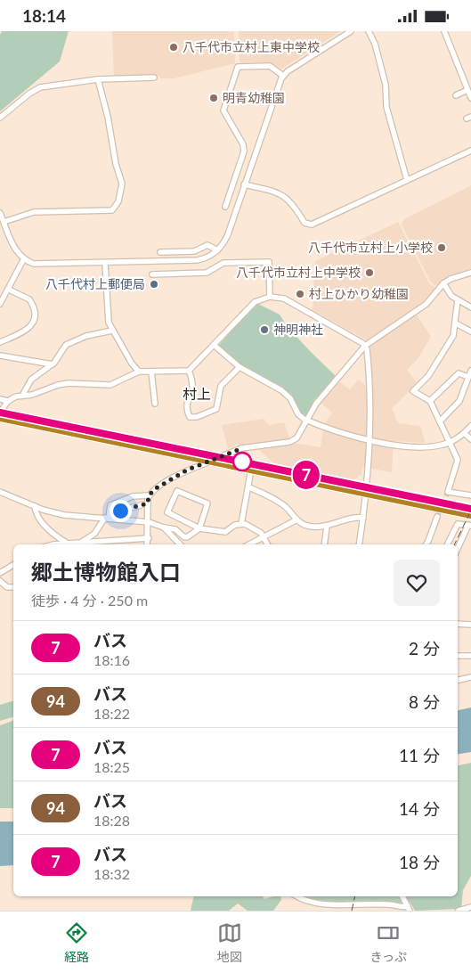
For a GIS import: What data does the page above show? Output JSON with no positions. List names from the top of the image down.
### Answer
{
  "districts": ["村上"],
  "places": [
    "八千代市立村上東中学校",
    "明青幼稚園",
    "八千代市立村上小学校",
    "八千代市立村上中学校",
    "八千代村上郵便局",
    "村上ひかり幼稚園",
    "神明神社"
  ],
  "lines": ["bus line 7"],
  "page": {
    "status": "18:14",
    "on_map": "7",
    "heading": ["郷土博物館入口", "徒歩 · 4 分 · 250 m"],
    "list": [
      {
        "mark": "7",
        "name": "バス",
        "note": "18:16",
        "value": "2 分"
      },
      {
        "mark": "94",
        "name": "バス",
        "note": "18:22",
        "value": "8 分"
      },
      {
        "mark": "7",
        "name": "バス",
        "note": "18:25",
        "value": "11 分"
      },
      {
        "mark": "94",
        "name": "バス",
        "note": "18:28",
        "value": "14 分"
      },
      {
        "mark": "7",
        "name": "バス",
        "note": "18:32",
        "value": "18 分"
      }
    ],
    "tabs": ["経路", "地図", "きっぷ"]
  }
}
